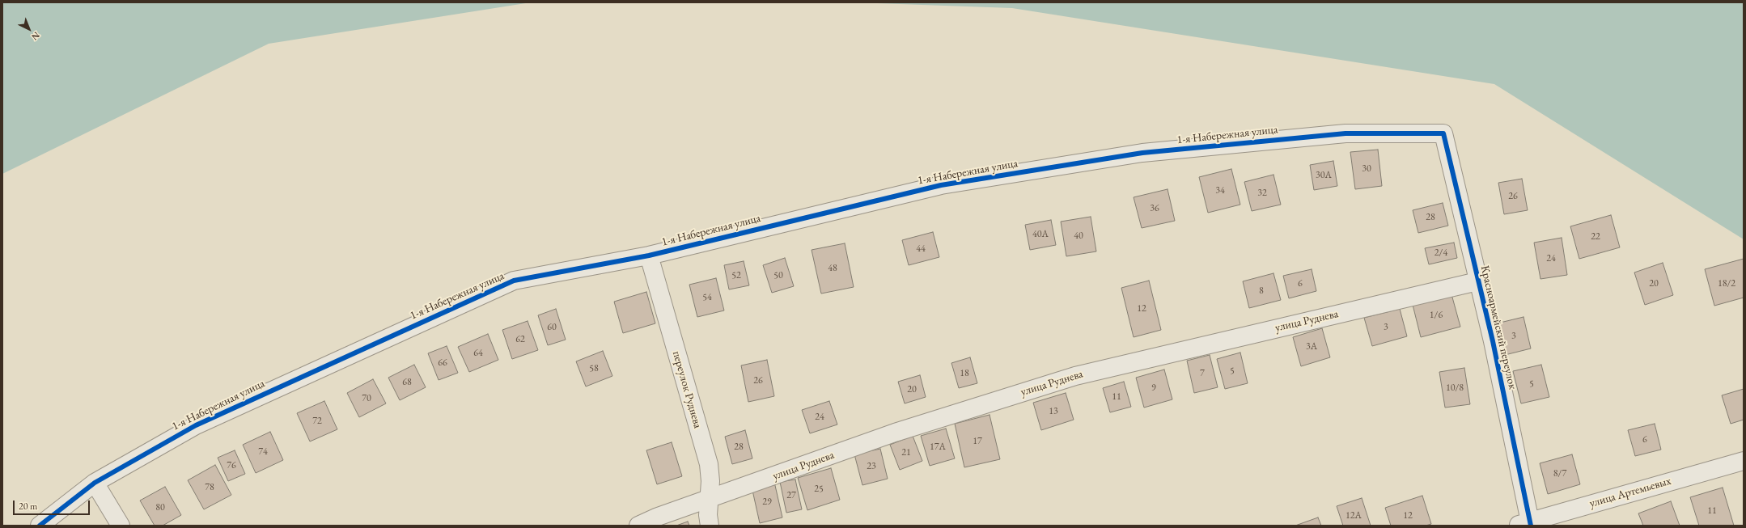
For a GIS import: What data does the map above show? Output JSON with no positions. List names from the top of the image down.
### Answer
{
  "streets": {
    "street": [
      "1-я Набережная улица",
      "улица Руднева",
      "Красноармейский переулок",
      "переулок Руднева",
      "улица Артемьевых"
    ]
  },
  "crossings": [
    ["1-я Набережная улица", "Красноармейский переулок"],
    ["1-я Набережная улица", "переулок Руднева"],
    ["улица Руднева", "Красноармейский переулок"],
    ["улица Руднева", "переулок Руднева"],
    ["Красноармейский переулок", "улица Артемьевых"]
  ],
  "house_numbers": [
    "30",
    "30А",
    "34",
    "32",
    "26",
    "36",
    "28",
    "40А",
    "40",
    "22",
    "44",
    "2/4",
    "24",
    "48",
    "52",
    "50",
    "6",
    "20",
    "18/2",
    "8",
    "54",
    "12",
    "1/6",
    "60",
    "3",
    "3",
    "62",
    "3А",
    "64",
    "66",
    "58",
    "5",
    "18",
    "7",
    "26",
    "68",
    "5",
    "9",
    "10/8",
    "20",
    "11",
    "70",
    "13",
    "24",
    "72",
    "6",
    "17",
    "28",
    "17А",
    "74",
    "21",
    "76",
    "23",
    "8/7",
    "78",
    "25",
    "27",
    "29",
    "80",
    "11",
    "12А",
    "12"
  ],
  "scale_bar": "20 m",
  "north": "bottom right"
}
